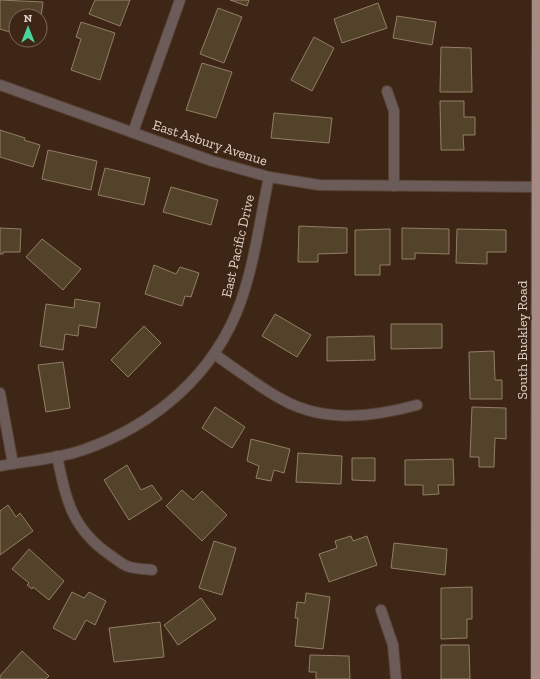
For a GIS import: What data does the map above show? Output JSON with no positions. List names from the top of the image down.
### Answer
{
  "streets": {
    "main road": ["South Buckley Road"],
    "street": ["East Asbury Avenue", "East Pacific Drive"]
  },
  "crossings": [
    ["East Asbury Avenue", "East Pacific Drive"],
    ["East Asbury Avenue", "South Buckley Road"]
  ],
  "north": "top"
}
